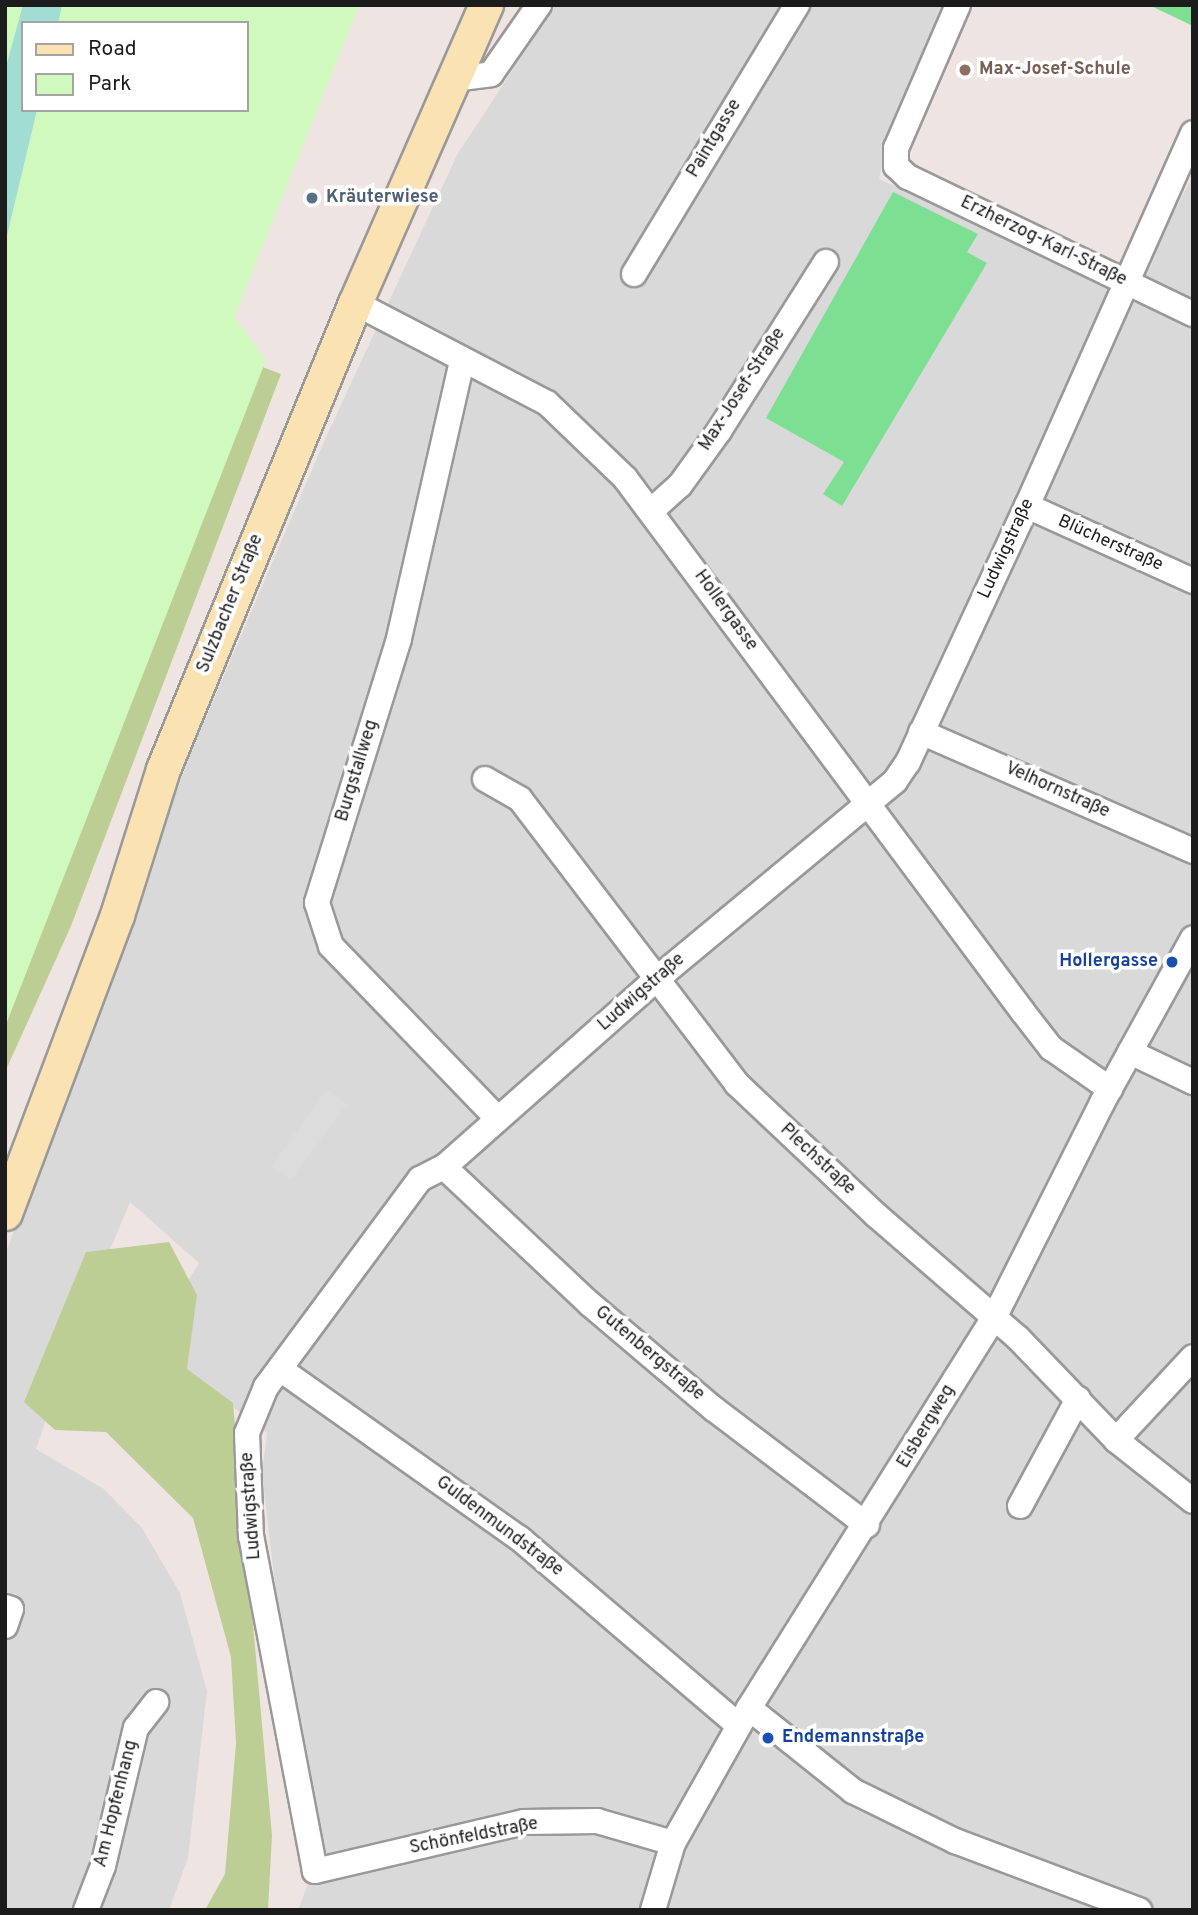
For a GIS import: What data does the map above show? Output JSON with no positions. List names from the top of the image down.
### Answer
{
  "streets": {
    "main road": ["Sulzbacher Straße"],
    "street": [
      "Paintgasse",
      "Erzherzog-Karl-Straße",
      "Max-Josef-Straße",
      "Blücherstraße",
      "Ludwigstraße",
      "Hollergasse",
      "Burgstallweg",
      "Velhornstraße",
      "Plechstraße",
      "Gutenbergstraße",
      "Eisbergweg",
      "Guldenmundstraße",
      "Am Hopfenhang",
      "Schönfeldstraße"
    ]
  },
  "crossings": [
    ["Erzherzog-Karl-Straße", "Ludwigstraße"],
    ["Max-Josef-Straße", "Hollergasse"],
    ["Blücherstraße", "Ludwigstraße"],
    ["Ludwigstraße", "Hollergasse"],
    ["Ludwigstraße", "Burgstallweg"],
    ["Ludwigstraße", "Velhornstraße"],
    ["Ludwigstraße", "Plechstraße"],
    ["Ludwigstraße", "Gutenbergstraße"],
    ["Ludwigstraße", "Guldenmundstraße"],
    ["Ludwigstraße", "Schönfeldstraße"],
    ["Sulzbacher Straße", "Hollergasse"],
    ["Hollergasse", "Burgstallweg"],
    ["Hollergasse", "Eisbergweg"],
    ["Plechstraße", "Eisbergweg"],
    ["Gutenbergstraße", "Eisbergweg"],
    ["Eisbergweg", "Guldenmundstraße"],
    ["Eisbergweg", "Schönfeldstraße"]
  ],
  "places": [
    "Max-Josef-Schule",
    "Kräuterwiese",
    "Hollergasse",
    "Endemannstraße"
  ],
  "legend": ["Road", "Park"]
}
